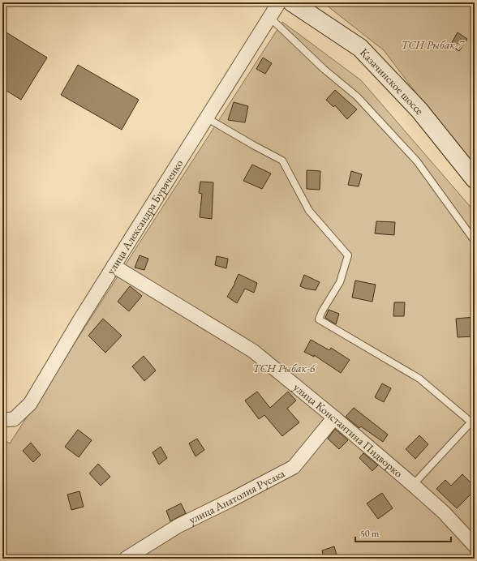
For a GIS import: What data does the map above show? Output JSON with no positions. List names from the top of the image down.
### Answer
{
  "streets": {
    "main road": ["Казачинское шоссе"],
    "street": ["улица Александра Буряченко", "улица Константина Пидворко", "улица Анатолия Русака"]
  },
  "crossings": [
    ["улица Александра Буряченко", "улица Константина Пидворко"],
    ["улица Константина Пидворко", "улица Анатолия Русака"]
  ],
  "parks": ["ТСН Рыбак-7", "ТСН Рыбак-6"],
  "scale_bar": "50 m"
}
